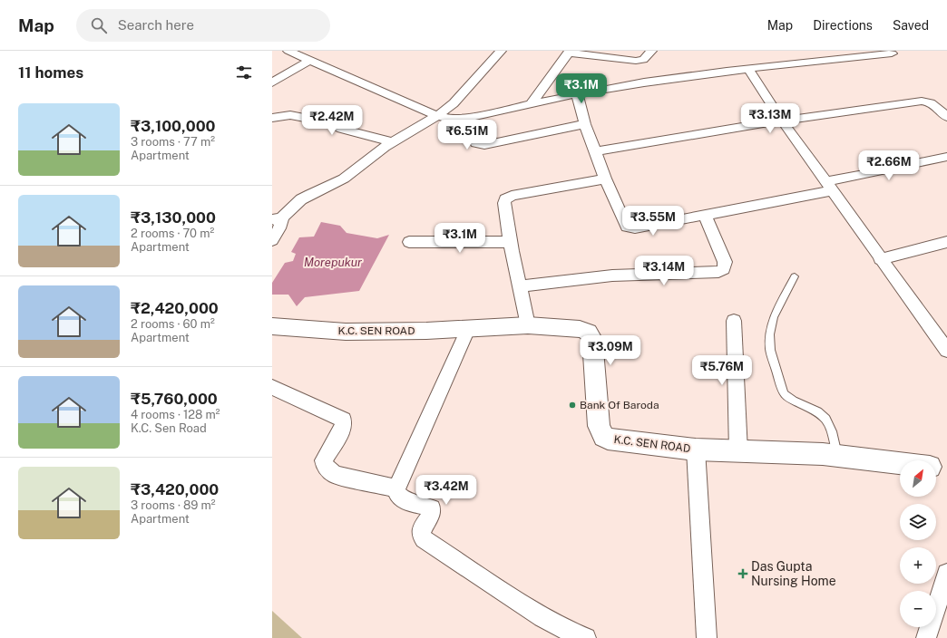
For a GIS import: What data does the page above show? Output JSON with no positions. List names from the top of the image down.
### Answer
{
  "streets": {
    "street": ["K.C. SEN ROAD"]
  },
  "water": ["Morepukur"],
  "places": {
    "other": ["Bank Of Baroda"],
    "health": ["Das Gupta Nursing Home"]
  },
  "north": "top right",
  "page": {
    "header": "Map",
    "search": "Search here",
    "nav": ["Map", "Directions", "Saved"],
    "heading": "11 homes",
    "price": [
      "₹3.1M",
      "₹3.13M",
      "₹2.42M",
      "₹6.51M",
      "₹2.66M",
      "₹3.55M",
      "₹3.1M",
      "₹3.14M",
      "₹3.09M",
      "₹5.76M",
      "₹3.42M"
    ],
    "list": [
      {
        "name": "₹3,100,000",
        "note": "3 rooms · 77 m² · Apartment"
      },
      {
        "name": "₹3,130,000",
        "note": "2 rooms · 70 m² · Apartment"
      },
      {
        "name": "₹2,420,000",
        "note": "2 rooms · 60 m² · Apartment"
      },
      {
        "name": "₹5,760,000",
        "note": "4 rooms · 128 m² · K.C. Sen Road"
      },
      {
        "name": "₹3,420,000",
        "note": "3 rooms · 89 m² · Apartment"
      }
    ],
    "map_buttons": ["+", "−"]
  }
}
